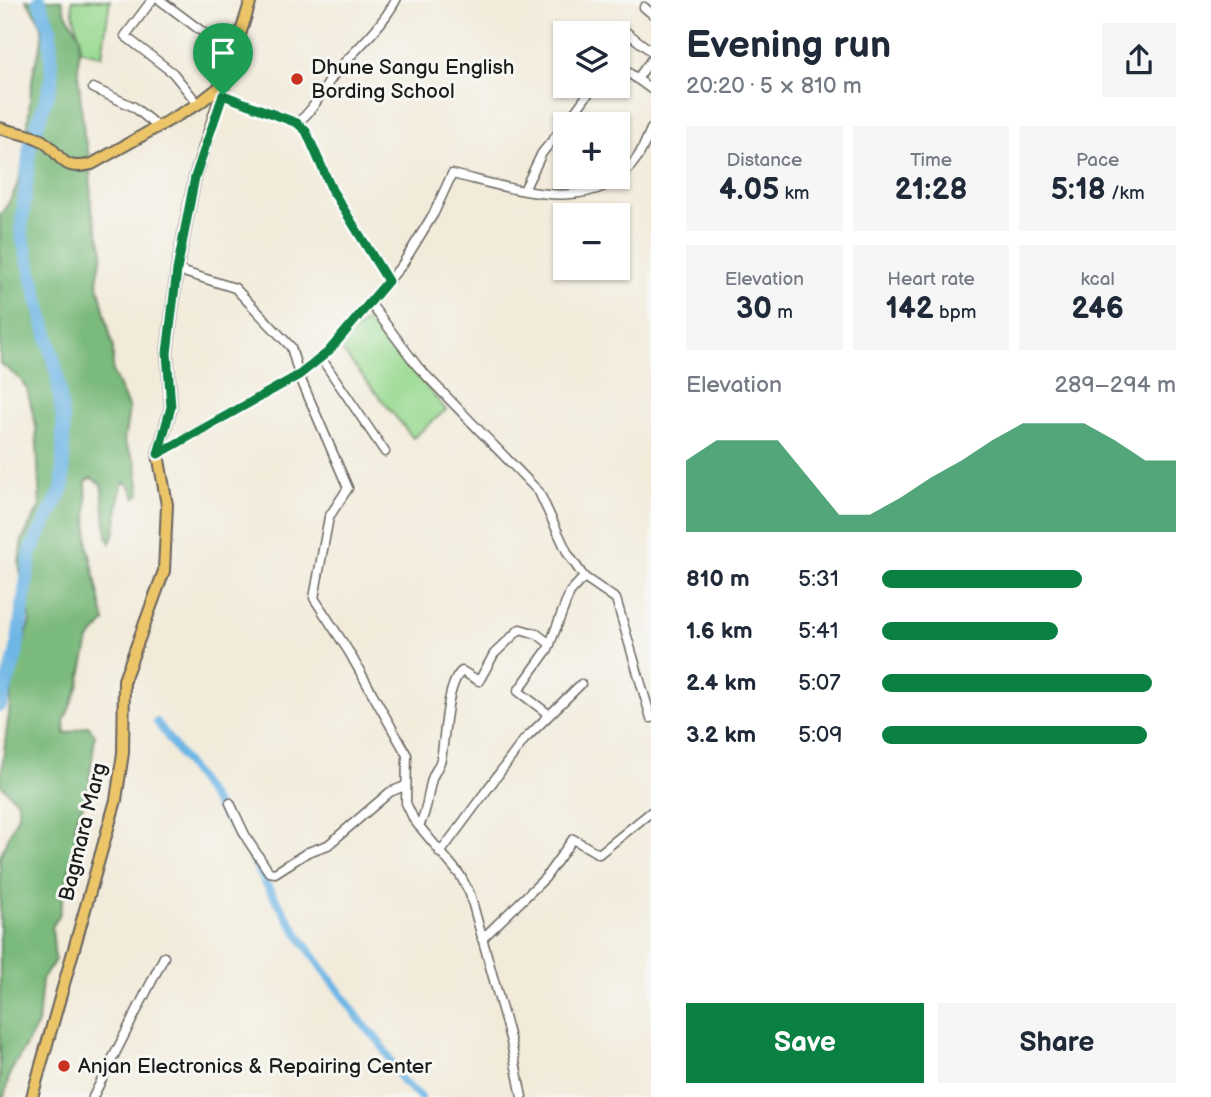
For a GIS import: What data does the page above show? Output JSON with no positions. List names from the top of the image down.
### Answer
{
  "streets": {
    "main road": ["Bagmara Marg"]
  },
  "places": ["Dhune Sangu English Bording School", "Anjan Electronics & Repairing Center"],
  "page": {
    "heading": ["Evening run", "20:20 · 5 × 810 m"],
    "map_buttons": ["+", "−"],
    "stats": [
      ["Distance", "4.05 km"],
      ["Time", "21:28"],
      ["Pace", "5:18 /km"],
      ["Elevation", "30 m"],
      ["Heart rate", "142 bpm"],
      ["kcal", "246"]
    ],
    "chart": ["Elevation", "289–294 m"],
    "list": [
      {
        "name": "810 m",
        "note": "5:31"
      },
      {
        "name": "1.6 km",
        "note": "5:41"
      },
      {
        "name": "2.4 km",
        "note": "5:07"
      },
      {
        "name": "3.2 km",
        "note": "5:09"
      }
    ],
    "buttons": ["Save", "Share"]
  }
}
